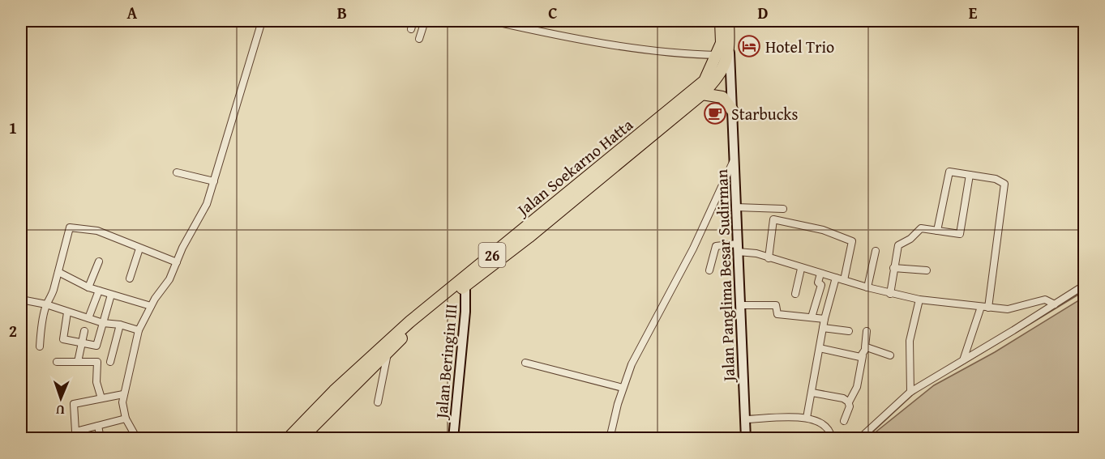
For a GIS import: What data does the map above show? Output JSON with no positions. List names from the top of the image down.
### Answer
{
  "streets": {
    "highway": ["Jalan Soekarno Hatta", "26"],
    "main road": ["Jalan Panglima Besar Sudirman", "Jalan Beringin III"]
  },
  "crossings": [
    ["Jalan Soekarno Hatta", "26"],
    ["Jalan Soekarno Hatta", "Jalan Beringin III"],
    ["26", "Jalan Panglima Besar Sudirman"]
  ],
  "places": {
    "hotel": ["Hotel Trio"],
    "cafe": ["Starbucks"]
  },
  "north": "bottom",
  "grid": {
    "columns": [
      "A",
      "B",
      "C",
      "D",
      "E"
    ],
    "rows": ["1", "2"]
  }
}
